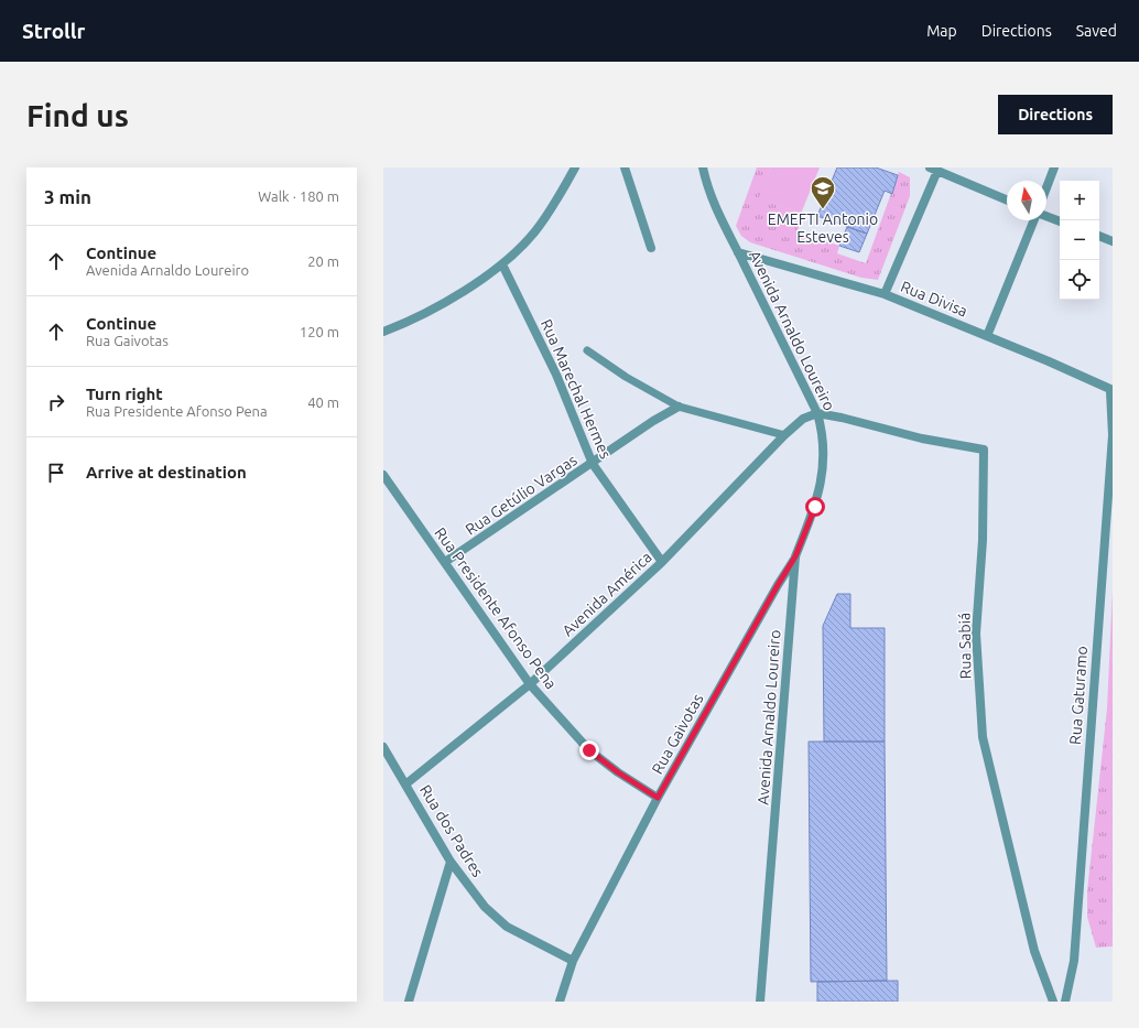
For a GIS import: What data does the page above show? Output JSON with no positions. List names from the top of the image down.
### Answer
{
  "streets": {
    "street": [
      "Rua Divisa",
      "Avenida Arnaldo Loureiro",
      "Rua Marechal Hermes",
      "Rua Getúlio Vargas",
      "Avenida América",
      "Rua Presidente Afonso Pena",
      "Rua Sabiá",
      "Rua Gaturamo",
      "Rua Gaivotas",
      "Rua dos Padres"
    ]
  },
  "crossings": [
    ["Rua Divisa", "Avenida Arnaldo Loureiro"],
    ["Rua Divisa", "Rua Gaturamo"],
    ["Avenida Arnaldo Loureiro", "Avenida América"],
    ["Avenida Arnaldo Loureiro", "Rua Sabiá"],
    ["Avenida Arnaldo Loureiro", "Rua Gaivotas"],
    ["Rua Marechal Hermes", "Rua Getúlio Vargas"],
    ["Rua Marechal Hermes", "Avenida América"],
    ["Rua Getúlio Vargas", "Rua Presidente Afonso Pena"],
    ["Avenida América", "Rua Presidente Afonso Pena"],
    ["Avenida América", "Rua Sabiá"],
    ["Avenida América", "Rua dos Padres"],
    ["Rua Presidente Afonso Pena", "Rua Gaivotas"],
    ["Rua Gaivotas", "Rua dos Padres"]
  ],
  "places": {
    "school or university": ["EMEFTI Antonio Esteves"]
  },
  "north": "top",
  "page": {
    "header": "Strollr",
    "nav": ["Map", "Directions", "Saved"],
    "buttons": "Directions",
    "title": "Find us",
    "heading": ["3 min", "Walk · 180 m"],
    "map_buttons": ["+", "−"],
    "list": [
      ["Continue", "Avenida Arnaldo Loureiro", "20 m"],
      ["Continue", "Rua Gaivotas", "120 m"],
      ["Turn right", "Rua Presidente Afonso Pena", "40 m"],
      "Arrive at destination"
    ]
  }
}
